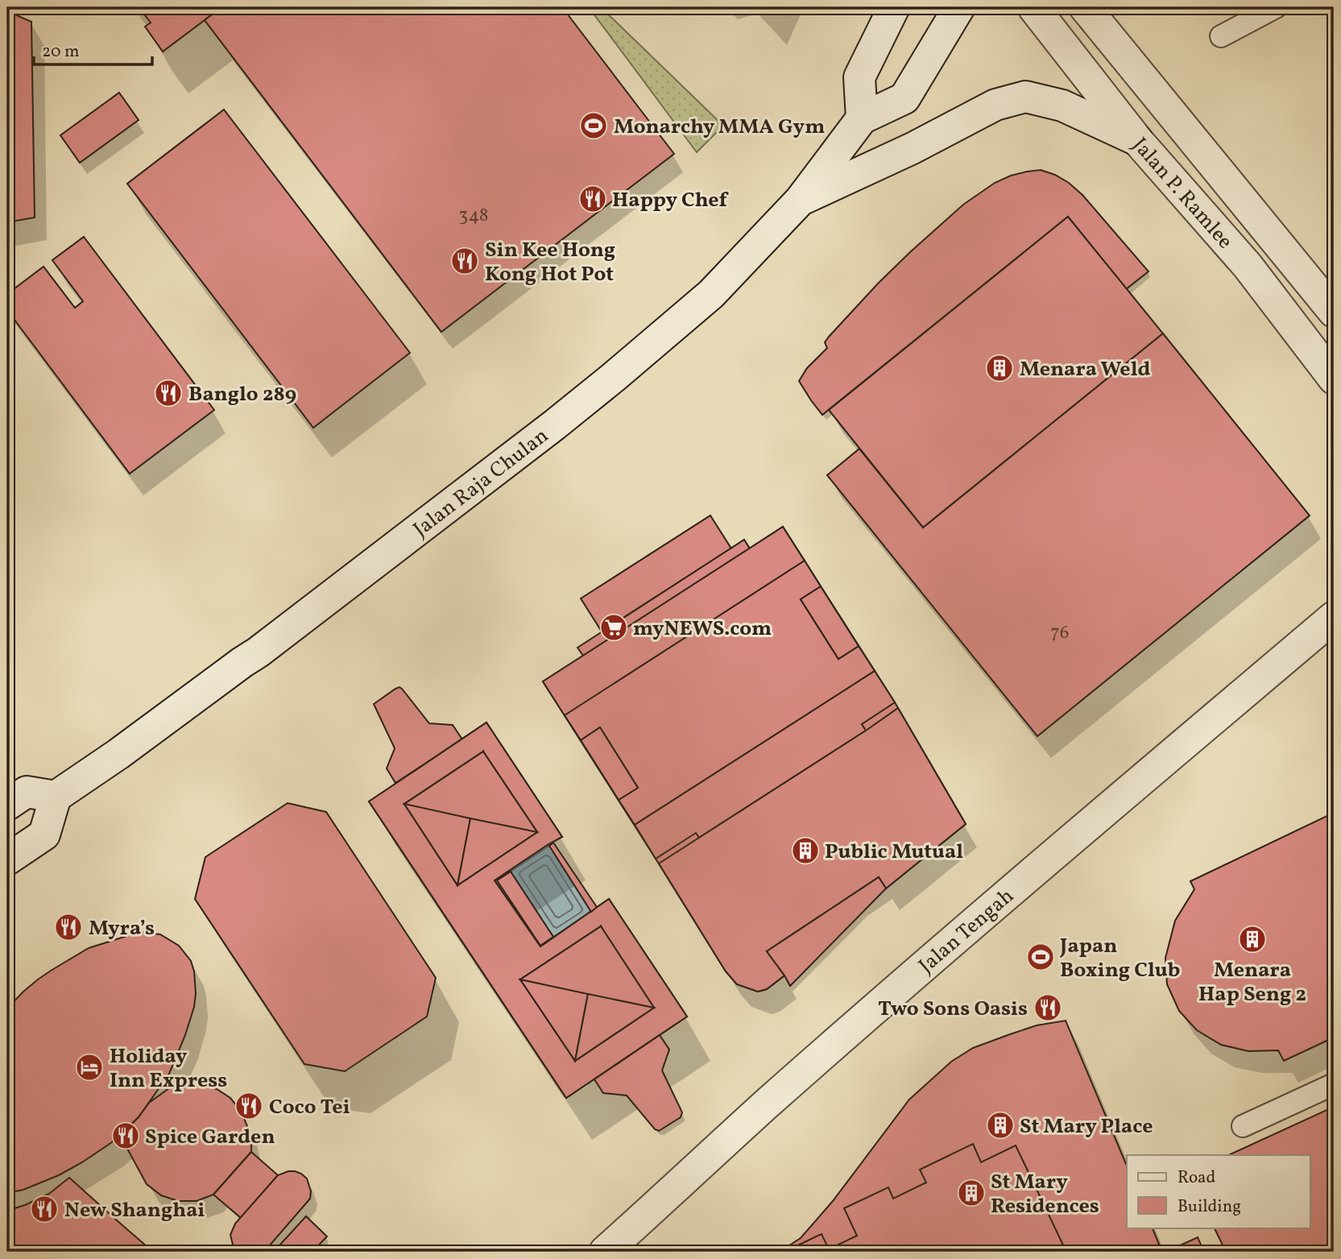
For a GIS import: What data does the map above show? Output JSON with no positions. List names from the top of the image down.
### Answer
{
  "streets": {
    "main road": ["Jalan P. Ramlee", "Jalan Raja Chulan", "Jalan Tengah"]
  },
  "places": {
    "sports": ["Monarchy MMA Gym", "Japan Boxing Club"],
    "restaurant": [
      "Happy Chef",
      "Sin Kee Hong Kong Hot Pot",
      "Banglo 289",
      "Myra’s",
      "Two Sons Oasis",
      "Coco Tei",
      "Spice Garden",
      "New Shanghai"
    ],
    "building": [
      "Menara Weld",
      "Public Mutual",
      "Menara Hap Seng 2",
      "St Mary Place",
      "St Mary Residences"
    ],
    "supermarket": ["myNEWS.com"],
    "hotel": ["Holiday Inn Express"]
  },
  "house_numbers": ["348", "76"],
  "legend": ["Road", "Building"],
  "scale_bar": "20 m"
}
